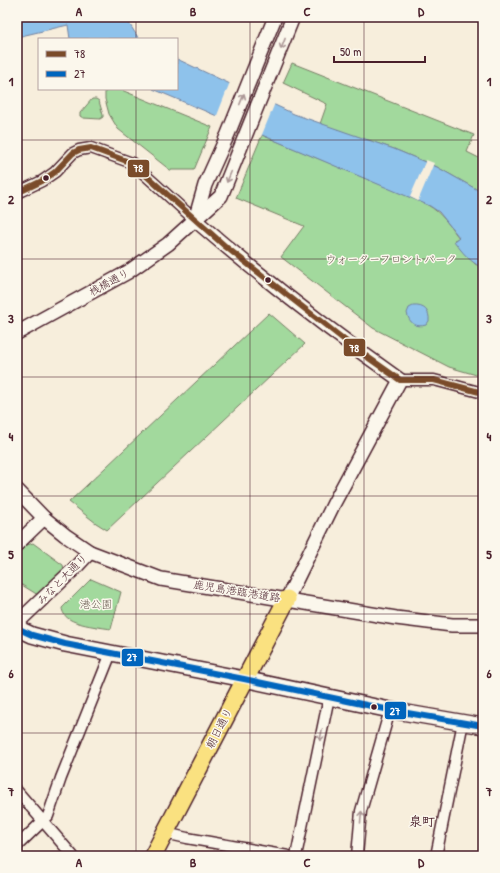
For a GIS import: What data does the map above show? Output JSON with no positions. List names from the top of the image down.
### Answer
{
  "streets": {
    "highway": ["朝日通り"],
    "street": ["桟橋通り", "みなと大通り", "鹿児島港臨港道路"]
  },
  "crossings": [
    ["みなと大通り", "鹿児島港臨港道路"],
    ["鹿児島港臨港道路", "朝日通り"]
  ],
  "districts": ["泉町"],
  "parks": ["ウォーターフロントパーク", "港公園"],
  "lines": ["transit line 78", "transit line 27"],
  "legend": ["78", "27"],
  "scale_bar": "50 m",
  "grid": {
    "columns": [
      "A",
      "B",
      "C",
      "D"
    ],
    "rows": [
      "1",
      "2",
      "3",
      "4",
      "5",
      "6",
      "7"
    ]
  }
}
